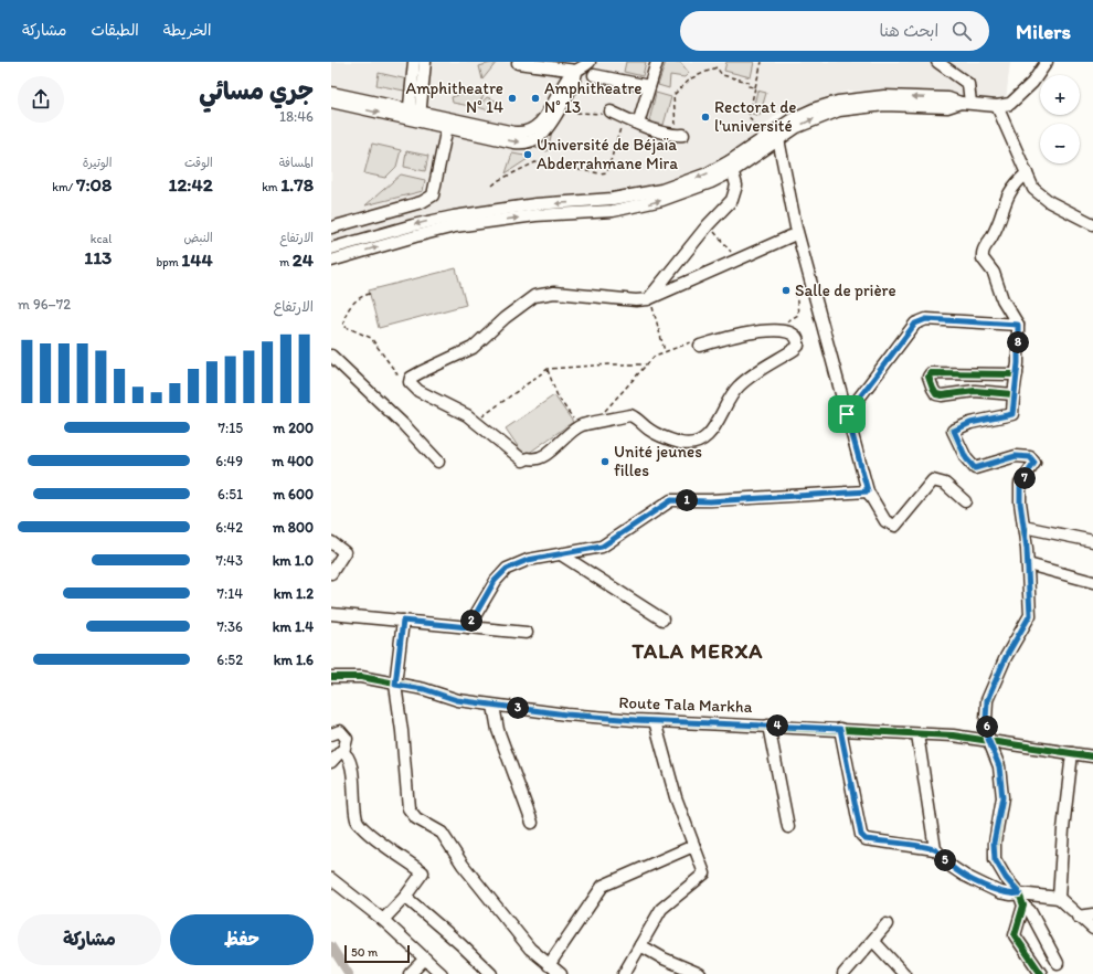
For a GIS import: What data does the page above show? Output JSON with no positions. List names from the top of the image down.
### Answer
{
  "streets": {
    "street": ["Route Tala Markha"]
  },
  "districts": ["TALA MERXA"],
  "places": [
    "Amphitheatre N° 14",
    "Amphitheatre N° 13",
    "Rectorat de l'université",
    "Université de Béjaïa Abderrahmane Mira",
    "Salle de prière",
    "Unité jeunes filles"
  ],
  "scale_bar": "50 m",
  "page": {
    "header": "Milers",
    "search": "ابحث هنا",
    "nav": ["الخريطة", "الطبقات", "مشاركة"],
    "heading": ["جري مسائي", "18:46"],
    "map_buttons": ["+", "−"],
    "stats": [
      ["المسافة", "1.78 km"],
      ["الوقت", "12:42"],
      ["الوتيرة", "7:08 /km"],
      ["الارتفاع", "24 m"],
      ["النبض", "144 bpm"],
      ["kcal", "113"]
    ],
    "chart": ["الارتفاع", "72–96 m"],
    "pins": [
      "8",
      "7",
      "1",
      "2",
      "3",
      "4",
      "6",
      "5"
    ],
    "list": [
      {
        "name": "200 m",
        "note": "7:15"
      },
      {
        "name": "400 m",
        "note": "6:49"
      },
      {
        "name": "600 m",
        "note": "6:51"
      },
      {
        "name": "800 m",
        "note": "6:42"
      },
      {
        "name": "1.0 km",
        "note": "7:43"
      },
      {
        "name": "1.2 km",
        "note": "7:14"
      },
      {
        "name": "1.4 km",
        "note": "7:36"
      },
      {
        "name": "1.6 km",
        "note": "6:52"
      }
    ],
    "buttons": ["حفظ", "مشاركة"],
    "scale": "50 m"
  }
}
